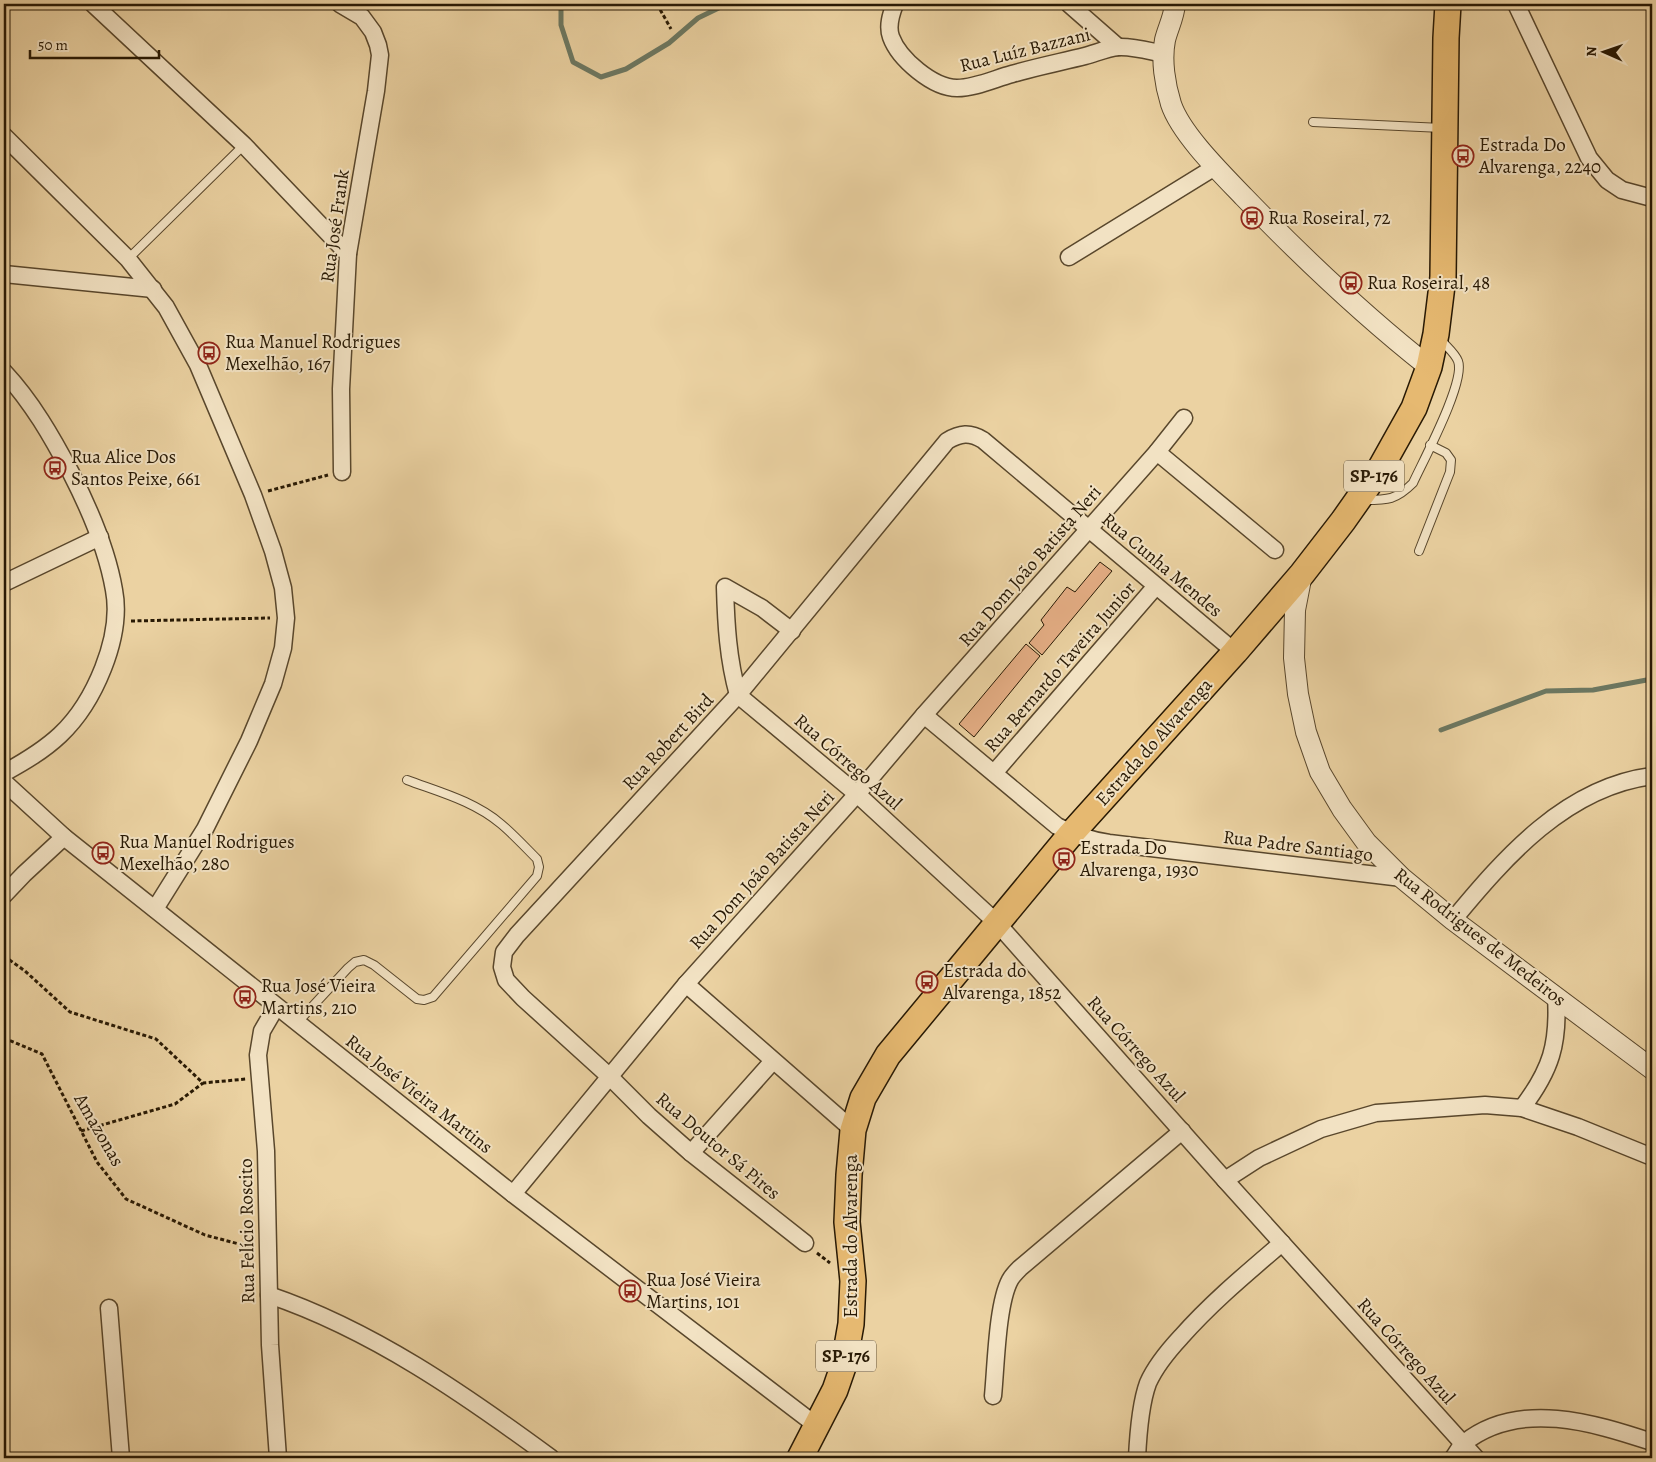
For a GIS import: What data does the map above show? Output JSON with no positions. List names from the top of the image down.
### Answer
{
  "streets": {
    "main road": ["SP-176", "Estrada do Alvarenga"],
    "street": [
      "Rua Luíz Bazzani",
      "Rua José Frank",
      "Rua Cunha Mendes",
      "Rua Dom João Batista Neri",
      "Rua Bernardo Taveira Junior",
      "Rua Robert Bird",
      "Rua Córrego Azul",
      "Rua Padre Santiago",
      "Rua Rodrigues de Medeiros",
      "Rua José Vieira Martins",
      "Rua Doutor Sá Pires",
      "Rua Felício Roscito"
    ],
    "path": ["Amazonas"]
  },
  "crossings": [
    ["Rua Cunha Mendes", "Rua Dom João Batista Neri"],
    ["Rua Cunha Mendes", "Rua Bernardo Taveira Junior"],
    ["Rua Cunha Mendes", "Rua Robert Bird"],
    ["Rua Cunha Mendes", "Estrada do Alvarenga"],
    ["Rua Dom João Batista Neri", "Rua Robert Bird"],
    ["Rua Dom João Batista Neri", "Rua Córrego Azul"],
    ["Rua Dom João Batista Neri", "Rua Padre Santiago"],
    ["Rua Dom João Batista Neri", "Rua José Vieira Martins"],
    ["Rua Dom João Batista Neri", "Rua Doutor Sá Pires"],
    ["Rua Bernardo Taveira Junior", "Rua Padre Santiago"],
    ["Rua Robert Bird", "Rua Córrego Azul"],
    ["Rua Robert Bird", "Rua Doutor Sá Pires"],
    ["Estrada do Alvarenga", "Rua Córrego Azul"],
    ["Estrada do Alvarenga", "Rua Padre Santiago"],
    ["Estrada do Alvarenga", "Rua Rodrigues de Medeiros"],
    ["Estrada do Alvarenga", "Rua José Vieira Martins"],
    ["Rua Padre Santiago", "Rua Rodrigues de Medeiros"],
    ["Rua José Vieira Martins", "Rua Felício Roscito"],
    ["Amazonas", "Rua Felício Roscito"]
  ],
  "places": {
    "bus stop": [
      "Estrada Do Alvarenga, 2240",
      "Rua Roseiral, 72",
      "Rua Roseiral, 48",
      "Rua Manuel Rodrigues Mexelhão, 167",
      "Rua Alice Dos Santos Peixe, 661",
      "Rua Manuel Rodrigues Mexelhão, 280",
      "Estrada Do Alvarenga, 1930",
      "Estrada do Alvarenga, 1852",
      "Rua José Vieira Martins, 210",
      "Rua José Vieira Martins, 101"
    ]
  },
  "scale_bar": "50 m",
  "north": "left"
}
